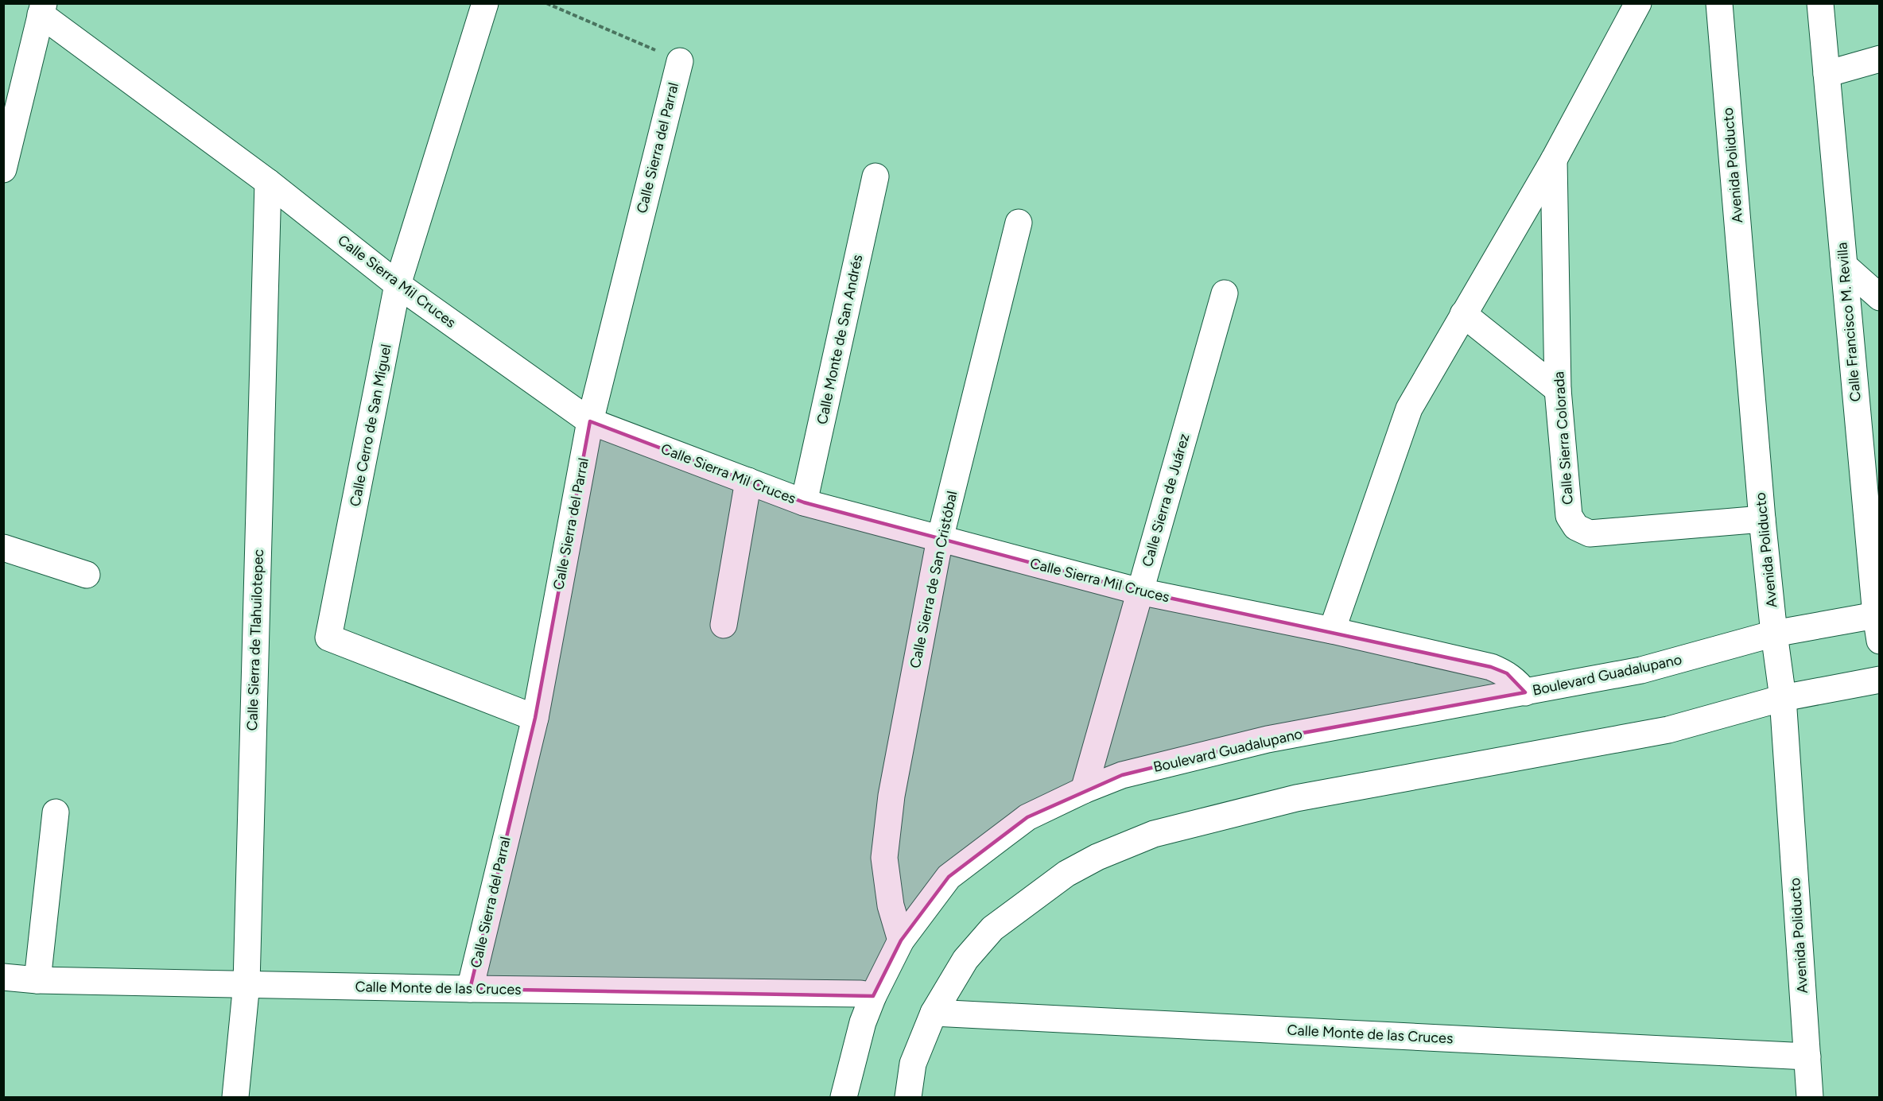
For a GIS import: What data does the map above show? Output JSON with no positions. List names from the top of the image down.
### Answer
{
  "streets": {
    "street": [
      "Calle Sierra del Parral",
      "Avenida Poliducto",
      "Calle Sierra Mil Cruces",
      "Calle Francisco M. Revilla",
      "Calle Monte de San Andrés",
      "Calle Cerro de San Miguel",
      "Calle Sierra Colorada",
      "Calle Sierra de Juárez",
      "Calle Sierra de San Cristóbal",
      "Calle Sierra de Tlahuilotepec",
      "Boulevard Guadalupano",
      "Calle Monte de las Cruces"
    ]
  },
  "crossings": [
    ["Calle Sierra del Parral", "Calle Sierra Mil Cruces"],
    ["Calle Sierra del Parral", "Calle Cerro de San Miguel"],
    ["Calle Sierra del Parral", "Calle Monte de las Cruces"],
    ["Avenida Poliducto", "Calle Sierra Colorada"],
    ["Avenida Poliducto", "Boulevard Guadalupano"],
    ["Avenida Poliducto", "Calle Monte de las Cruces"],
    ["Calle Sierra Mil Cruces", "Calle Monte de San Andrés"],
    ["Calle Sierra Mil Cruces", "Calle Cerro de San Miguel"],
    ["Calle Sierra Mil Cruces", "Calle Sierra Colorada"],
    ["Calle Sierra Mil Cruces", "Calle Sierra de Juárez"],
    ["Calle Sierra Mil Cruces", "Calle Sierra de San Cristóbal"],
    ["Calle Sierra Mil Cruces", "Calle Sierra de Tlahuilotepec"],
    ["Calle Sierra Mil Cruces", "Boulevard Guadalupano"],
    ["Calle Francisco M. Revilla", "Boulevard Guadalupano"],
    ["Calle Sierra de Juárez", "Boulevard Guadalupano"],
    ["Calle Sierra de San Cristóbal", "Boulevard Guadalupano"],
    ["Calle Sierra de Tlahuilotepec", "Calle Monte de las Cruces"],
    ["Boulevard Guadalupano", "Calle Monte de las Cruces"]
  ]
}
